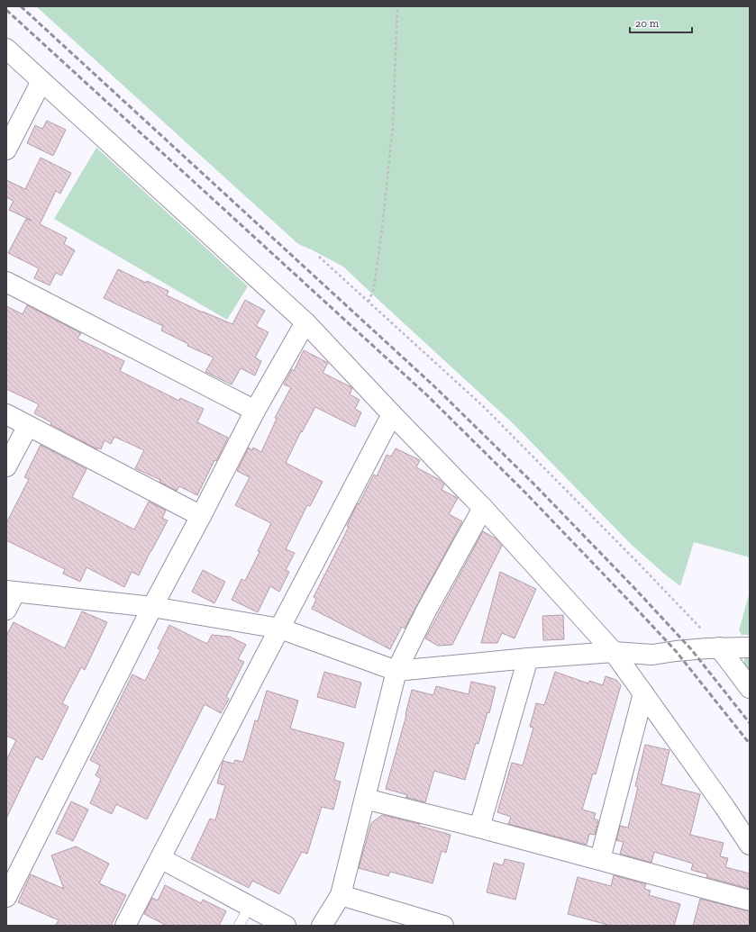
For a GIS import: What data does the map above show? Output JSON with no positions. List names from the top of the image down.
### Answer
{
  "scale_bar": "20 m"
}
